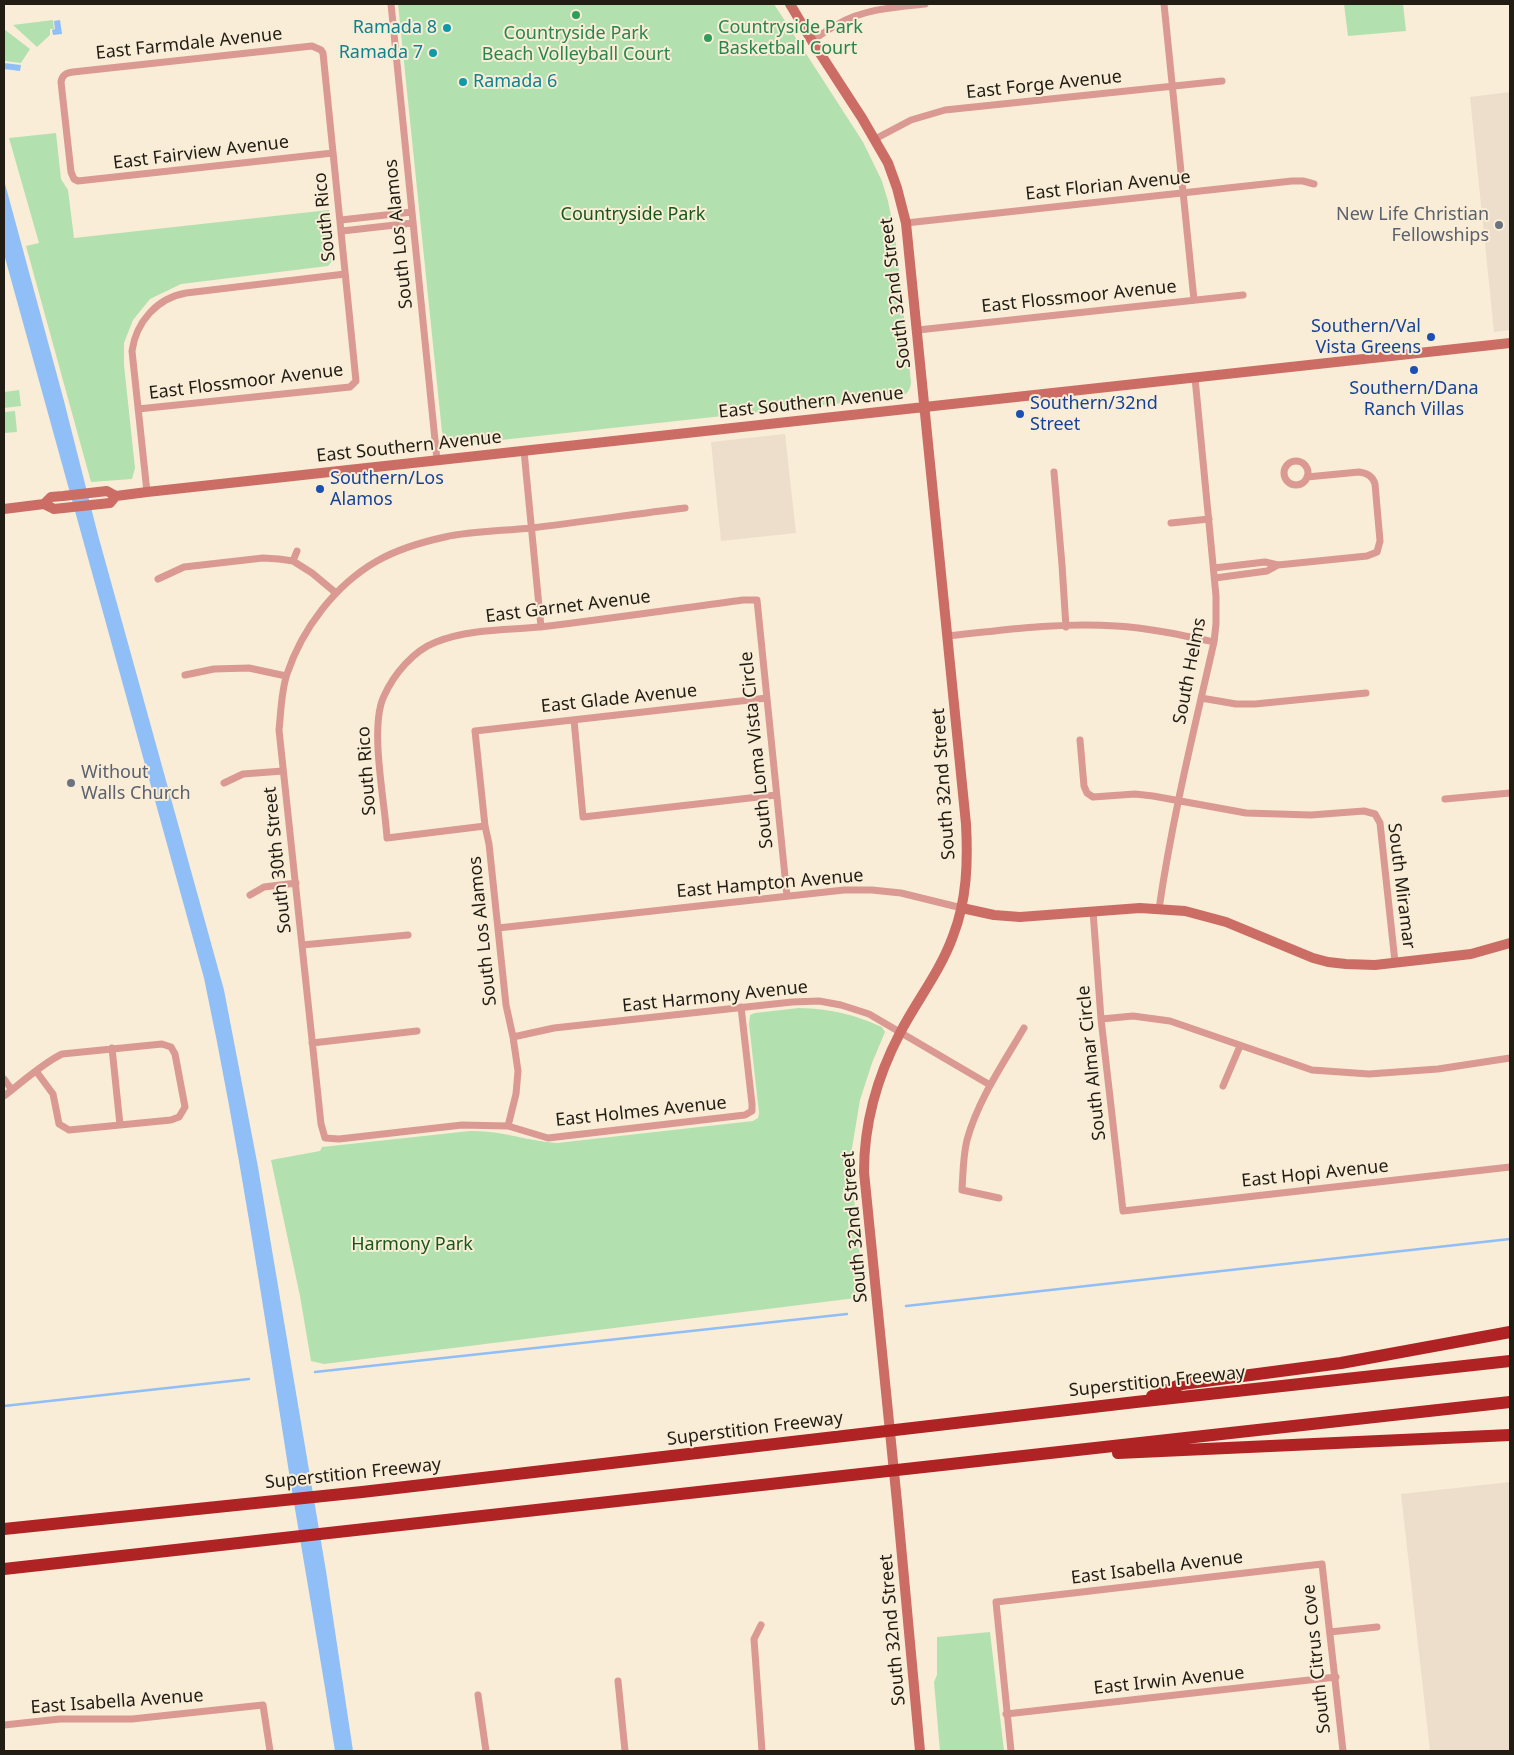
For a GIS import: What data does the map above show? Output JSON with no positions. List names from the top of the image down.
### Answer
{
  "streets": {
    "highway": ["Superstition Freeway"],
    "street": [
      "East Farmdale Avenue",
      "East Forge Avenue",
      "East Fairview Avenue",
      "East Florian Avenue",
      "South Rico",
      "South Los Alamos",
      "South 32nd Street",
      "East Flossmoor Avenue",
      "East Southern Avenue",
      "East Garnet Avenue",
      "South Helms",
      "East Glade Avenue",
      "South Loma Vista Circle",
      "South 30th Street",
      "East Hampton Avenue",
      "South Miramar",
      "East Harmony Avenue",
      "South Almar Circle",
      "East Holmes Avenue",
      "East Hopi Avenue",
      "East Isabella Avenue",
      "South Citrus Cove",
      "East Irwin Avenue"
    ]
  },
  "crossings": [
    ["East Farmdale Avenue", "East Fairview Avenue"],
    ["East Farmdale Avenue", "South Rico"],
    ["East Forge Avenue", "South 32nd Street"],
    ["East Fairview Avenue", "South Rico"],
    ["East Florian Avenue", "South 32nd Street"],
    ["South Rico", "South Los Alamos"],
    ["South Rico", "East Flossmoor Avenue"],
    ["South Rico", "East Garnet Avenue"],
    ["South Los Alamos", "East Southern Avenue"],
    ["South Los Alamos", "East Glade Avenue"],
    ["South Los Alamos", "East Hampton Avenue"],
    ["South Los Alamos", "East Harmony Avenue"],
    ["South Los Alamos", "East Holmes Avenue"],
    ["South 32nd Street", "East Flossmoor Avenue"],
    ["South 32nd Street", "East Southern Avenue"],
    ["South 32nd Street", "East Hampton Avenue"],
    ["South 32nd Street", "East Harmony Avenue"],
    ["East Southern Avenue", "South Helms"],
    ["East Garnet Avenue", "South Loma Vista Circle"],
    ["South Helms", "East Hampton Avenue"],
    ["South Helms", "South Miramar"],
    ["East Glade Avenue", "South Loma Vista Circle"],
    ["South Loma Vista Circle", "East Hampton Avenue"],
    ["South 30th Street", "East Holmes Avenue"],
    ["East Hampton Avenue", "South Miramar"],
    ["East Hampton Avenue", "South Almar Circle"],
    ["East Harmony Avenue", "East Holmes Avenue"],
    ["South Almar Circle", "East Hopi Avenue"],
    ["East Isabella Avenue", "South Citrus Cove"],
    ["East Isabella Avenue", "East Irwin Avenue"],
    ["South Citrus Cove", "East Irwin Avenue"]
  ],
  "parks": ["Countryside Park", "Harmony Park"],
  "places": [
    "Countryside Park Beach Volleyball Court",
    "Ramada 8",
    "Countryside Park Basketball Court",
    "Ramada 7",
    "Ramada 6",
    "New Life Christian Fellowships",
    "Southern/Val Vista Greens",
    "Southern/Dana Ranch Villas",
    "Southern/32nd Street",
    "Southern/Los Alamos",
    "Without Walls Church"
  ]
}
